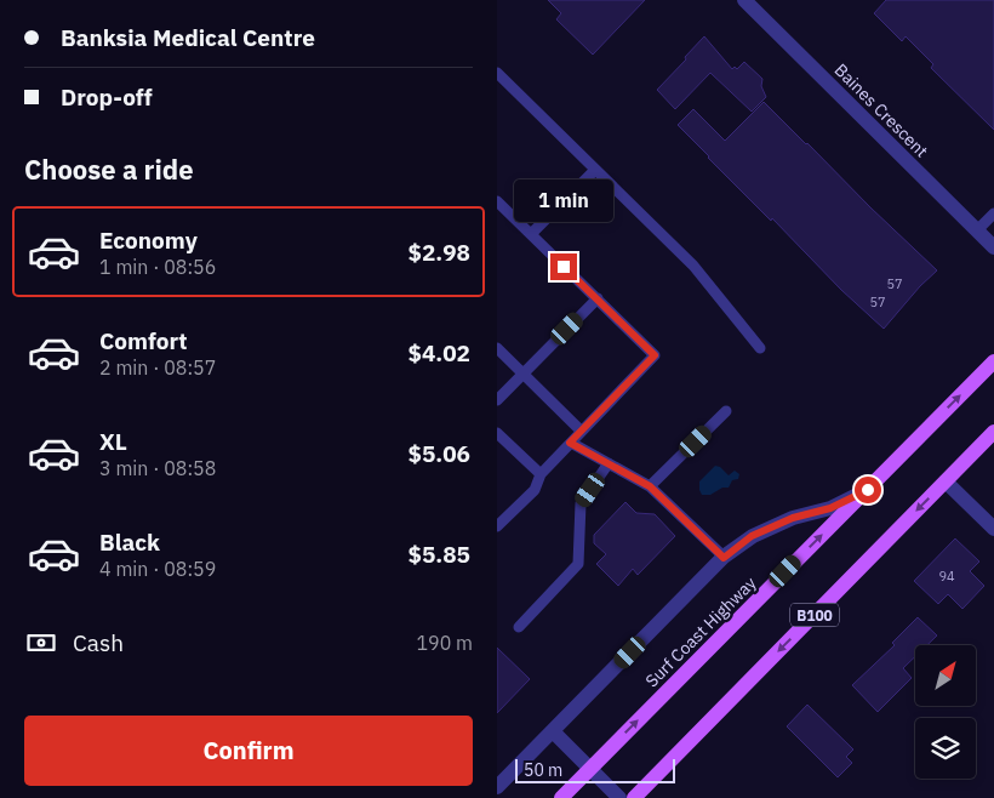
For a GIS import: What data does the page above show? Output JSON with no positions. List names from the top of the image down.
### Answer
{
  "streets": {
    "main road": ["B100", "Surf Coast Highway"],
    "street": ["Baines Crescent"]
  },
  "house_numbers": ["57", "57", "94"],
  "scale_bar": "50 m",
  "north": "top right",
  "page": {
    "banner": ["Banksia Medical Centre", "Drop-off"],
    "heading": "Choose a ride",
    "bubble": "1 min",
    "list": [
      {
        "name": "Economy",
        "note": "1 min · 08:56",
        "value": "$2.98"
      },
      {
        "name": "Comfort",
        "note": "2 min · 08:57",
        "value": "$4.02"
      },
      {
        "name": "XL",
        "note": "3 min · 08:58",
        "value": "$5.06"
      },
      {
        "name": "Black",
        "note": "4 min · 08:59",
        "value": "$5.85"
      }
    ],
    "pay": ["Cash", "190 m"],
    "buttons": "Confirm",
    "scale": "50 m"
  }
}
